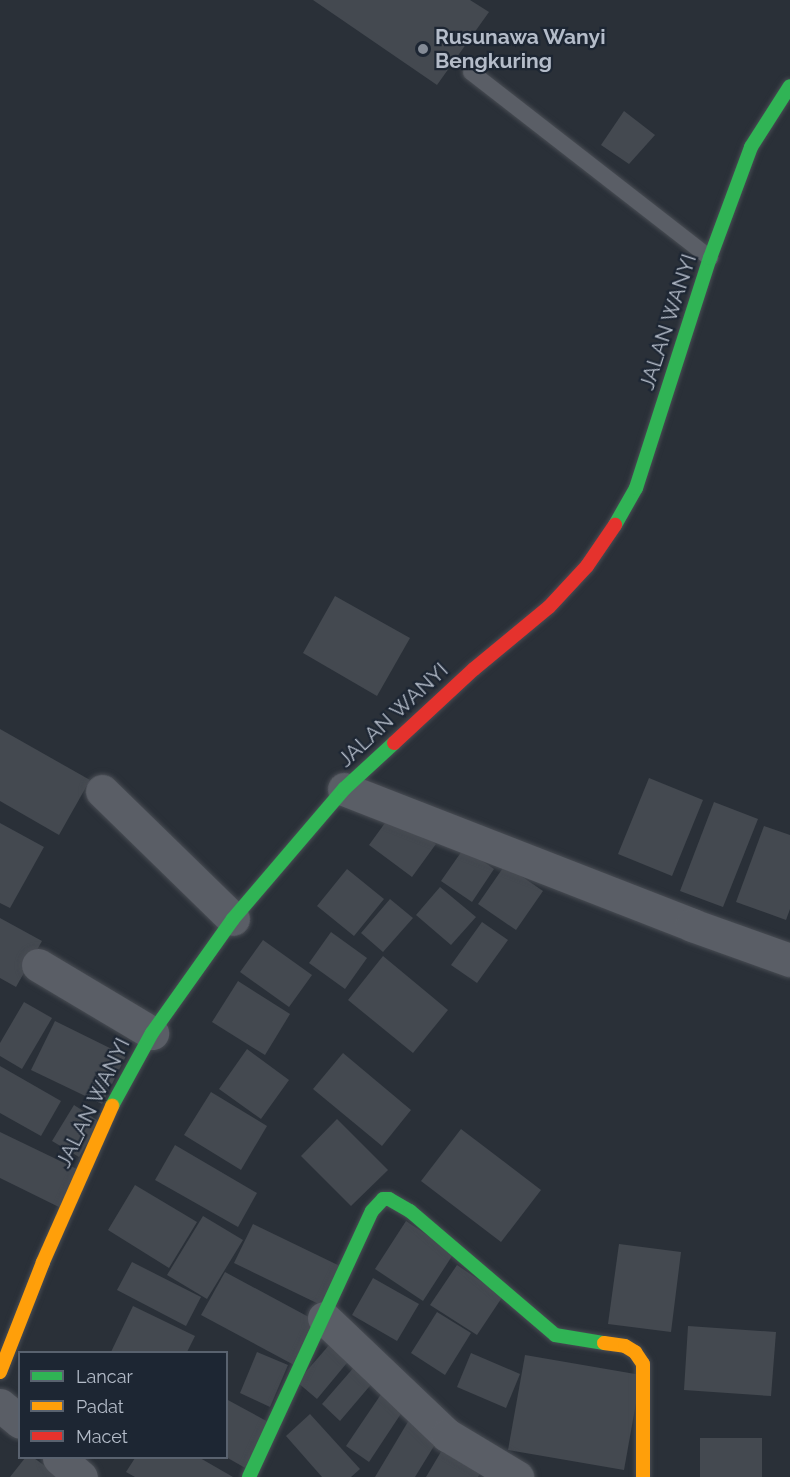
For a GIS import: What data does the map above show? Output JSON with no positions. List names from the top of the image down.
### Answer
{
  "streets": {
    "street": ["JALAN WANYI"]
  },
  "places": ["Rusunawa Wanyi Bengkuring"],
  "legend": ["Lancar", "Padat", "Macet"]
}
